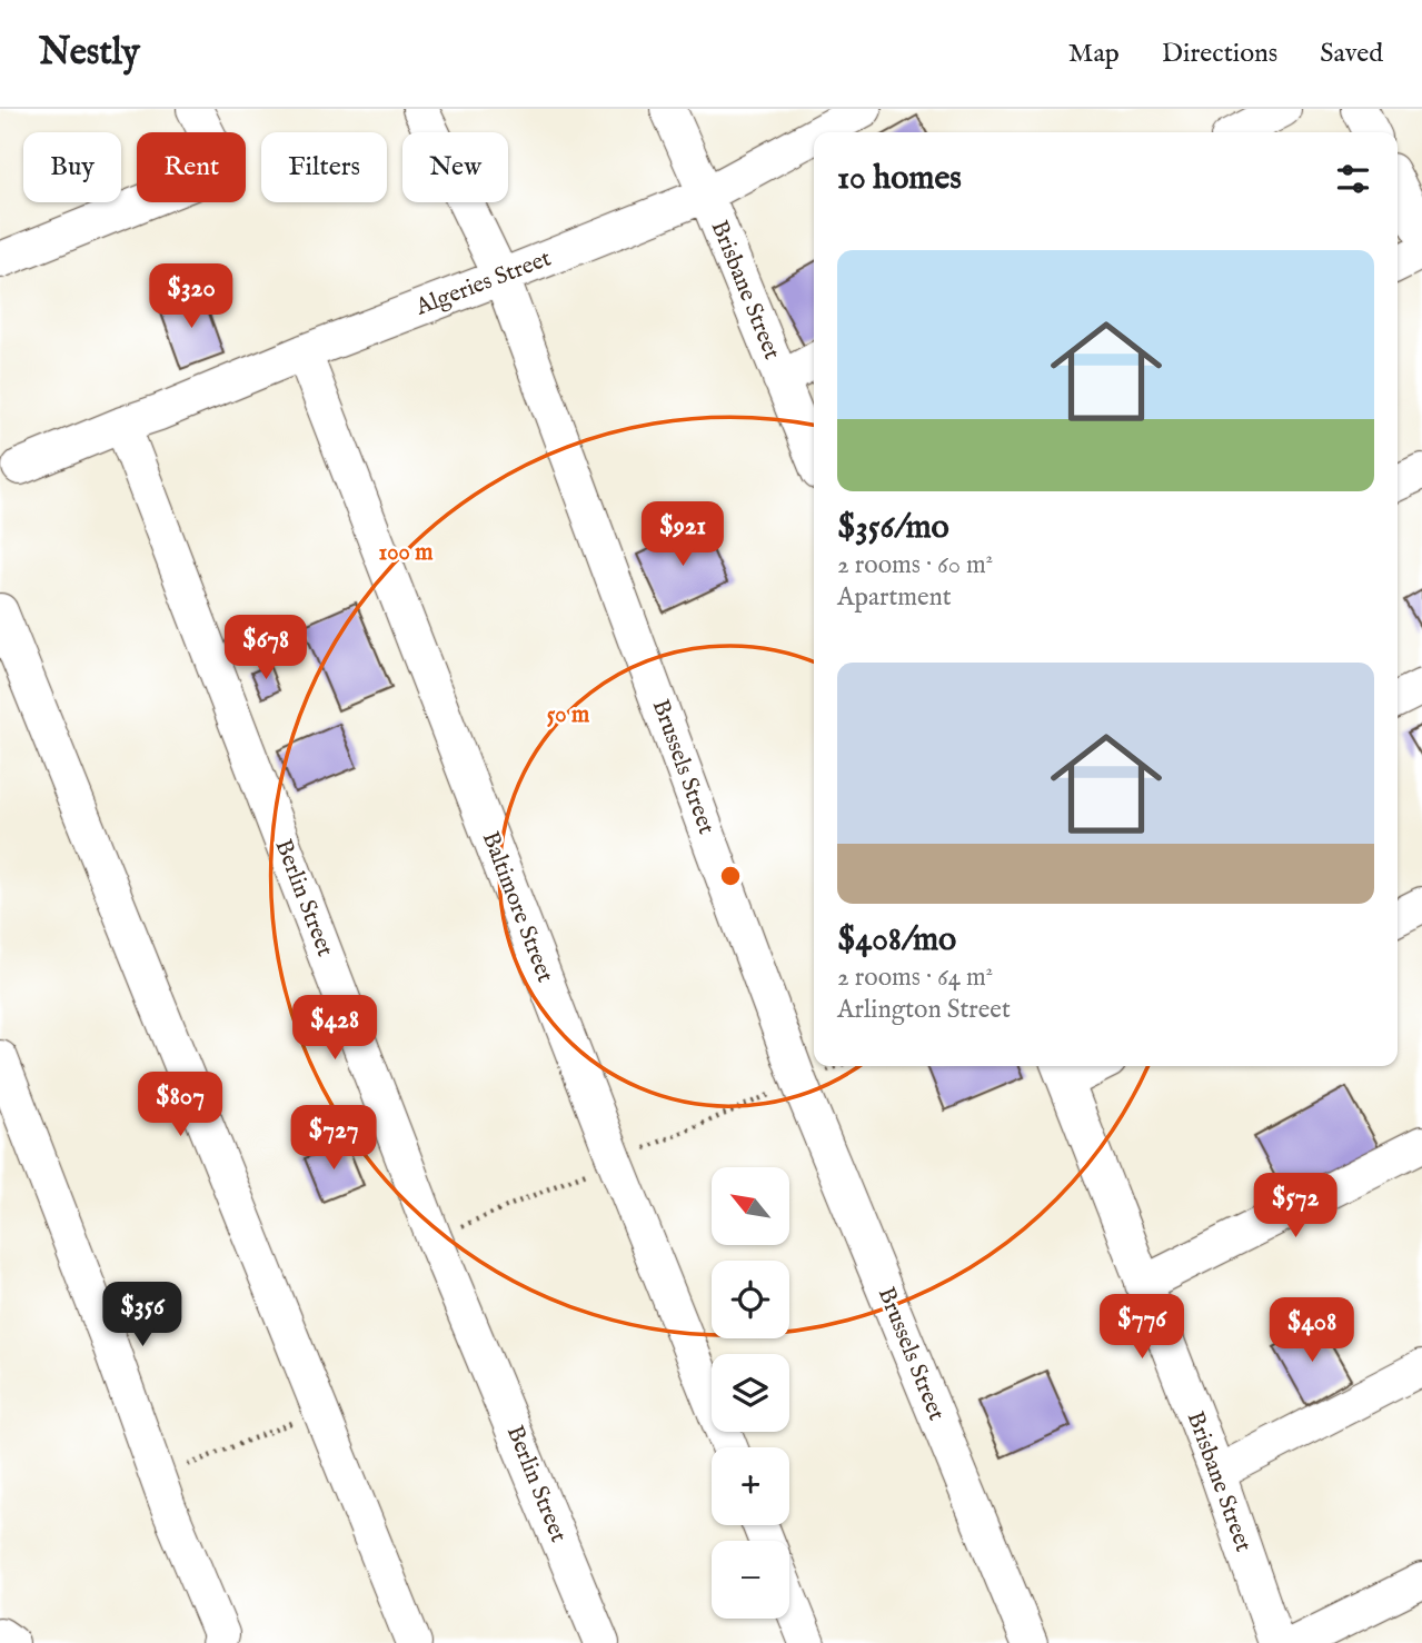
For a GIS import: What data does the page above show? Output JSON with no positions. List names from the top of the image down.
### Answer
{
  "streets": {
    "street": [
      "Algeries Street",
      "Brisbane Street",
      "Brussels Street",
      "Berlin Street",
      "Baltimore Street"
    ]
  },
  "crossings": [
    ["Algeries Street", "Brisbane Street"],
    ["Algeries Street", "Brussels Street"],
    ["Algeries Street", "Berlin Street"],
    ["Algeries Street", "Baltimore Street"]
  ],
  "north": "top left",
  "page": {
    "header": "Nestly",
    "nav": ["Map", "Directions", "Saved"],
    "chip": [
      "Buy",
      "Rent",
      "Filters",
      "New"
    ],
    "heading": "10 homes",
    "list": [
      {
        "name": "$356/mo",
        "note": "2 rooms · 60 m² · Apartment"
      },
      {
        "name": "$408/mo",
        "note": "2 rooms · 64 m² · Arlington Street"
      }
    ],
    "price": [
      "$320",
      "$921",
      "$678",
      "$428",
      "$807",
      "$727",
      "$572",
      "$356",
      "$776",
      "$408"
    ],
    "map_buttons": ["+", "−"]
  },
  "rings": ["100 m", "50 m"]
}
